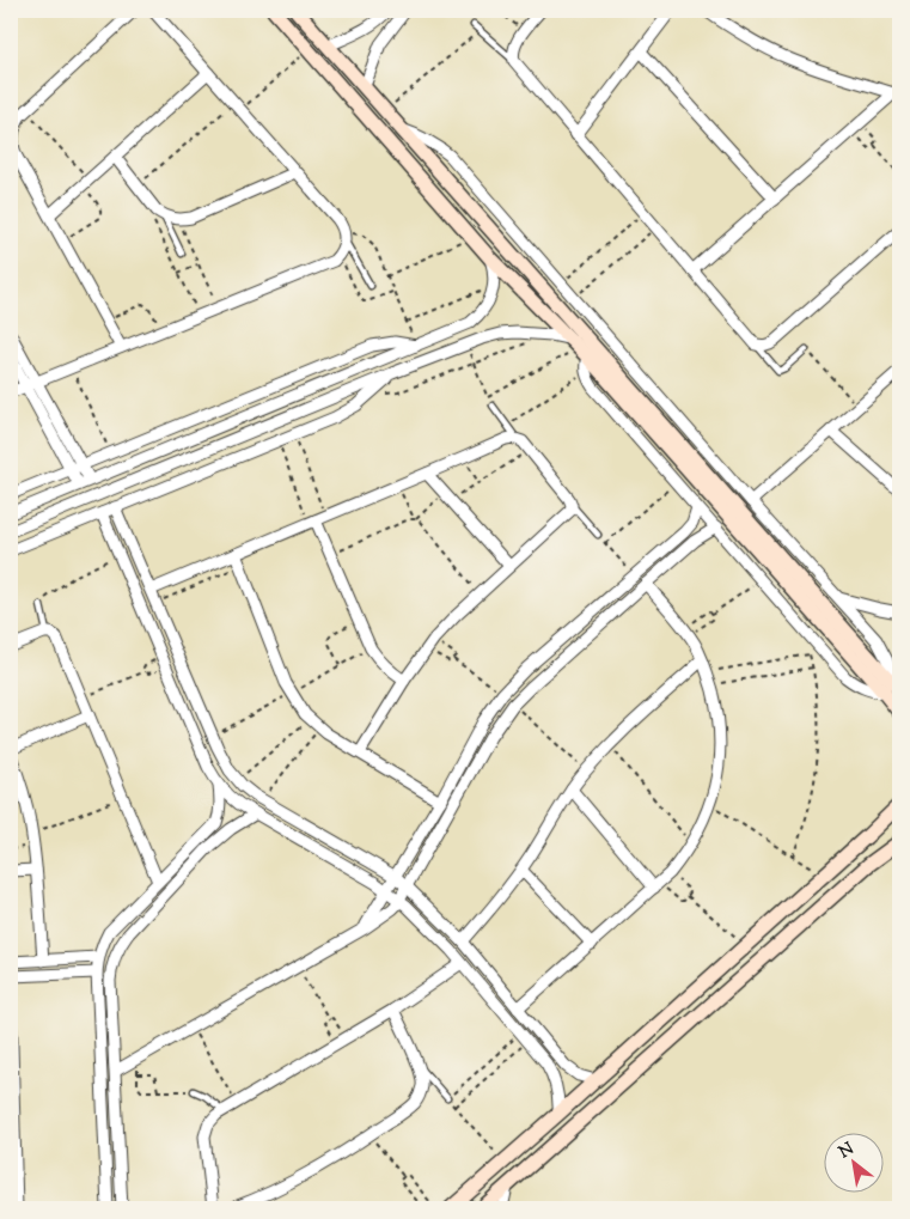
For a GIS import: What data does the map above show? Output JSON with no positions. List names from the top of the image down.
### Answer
{
  "north": "top left"
}
